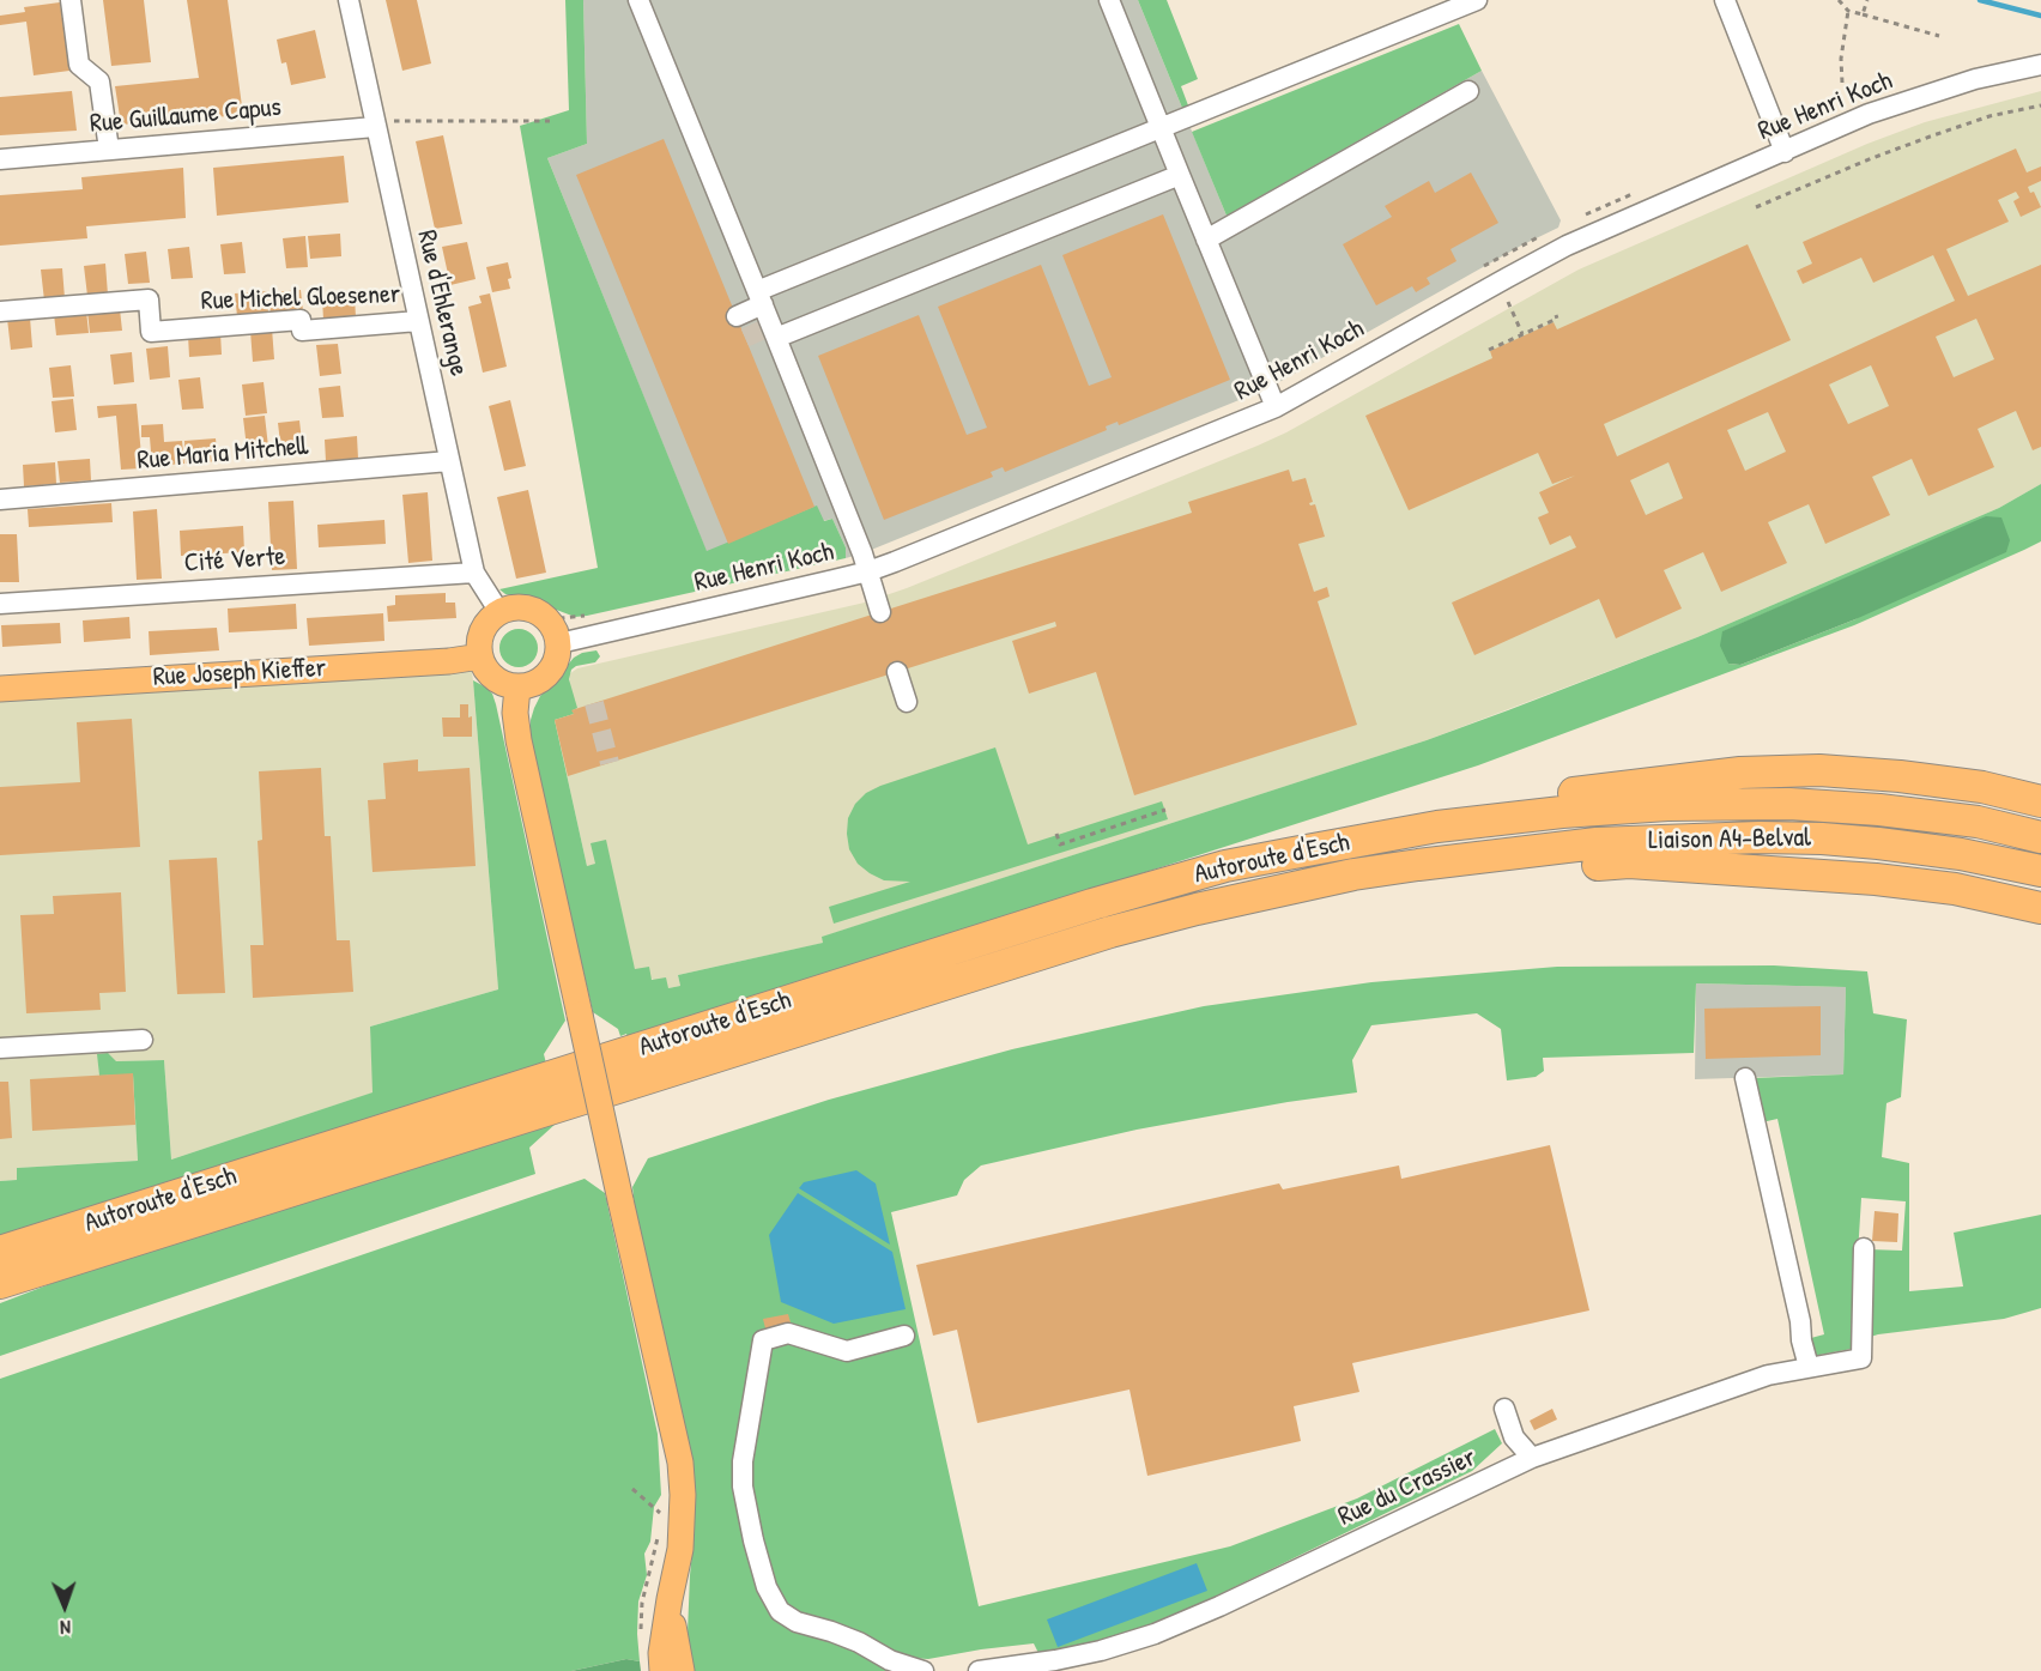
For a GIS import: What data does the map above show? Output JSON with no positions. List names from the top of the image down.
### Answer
{
  "streets": {
    "highway": ["Liaison A4-Belval", "Autoroute d'Esch"],
    "main road": ["Rue Joseph Kieffer"],
    "street": [
      "Rue Henri Koch",
      "Rue Guillaume Capus",
      "Rue Michel Gloesener",
      "Rue d'Ehlerange",
      "Rue Maria Mitchell",
      "Cité Verte",
      "Rue du Crassier"
    ]
  },
  "crossings": [
    ["Rue Henri Koch", "Rue d'Ehlerange"],
    ["Rue Henri Koch", "Rue Joseph Kieffer"],
    ["Rue Guillaume Capus", "Rue d'Ehlerange"],
    ["Rue Michel Gloesener", "Rue d'Ehlerange"],
    ["Rue d'Ehlerange", "Rue Maria Mitchell"],
    ["Rue d'Ehlerange", "Cité Verte"],
    ["Rue d'Ehlerange", "Rue Joseph Kieffer"],
    ["Liaison A4-Belval", "Autoroute d'Esch"]
  ],
  "north": "bottom"
}
